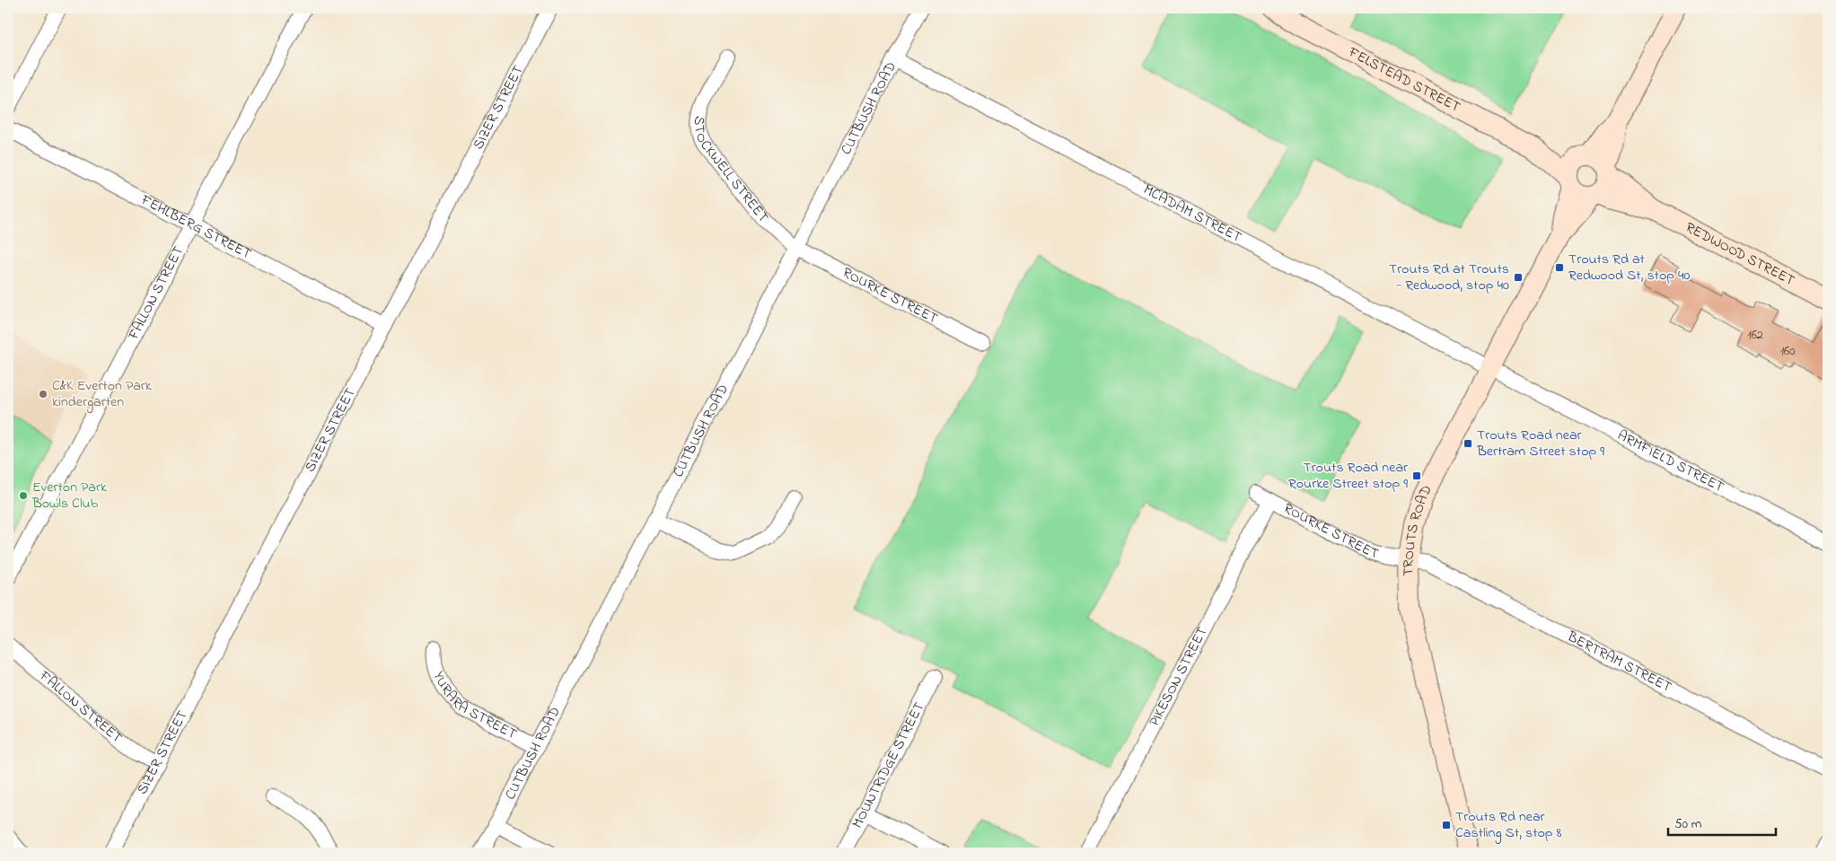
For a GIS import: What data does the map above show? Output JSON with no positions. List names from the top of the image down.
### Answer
{
  "streets": {
    "street": [
      "FELSTEAD STREET",
      "SIZER STREET",
      "CUTBUSH ROAD",
      "STOCKWELL STREET",
      "MCADAM STREET",
      "FEHLBERG STREET",
      "REDWOOD STREET",
      "FALLON STREET",
      "ROURKE STREET",
      "ARMFIELD STREET",
      "TROUTS ROAD",
      "BERTRAM STREET",
      "PIKESON STREET",
      "YURARA STREET",
      "MOUNTRIDGE STREET"
    ]
  },
  "crossings": [
    ["FELSTEAD STREET", "REDWOOD STREET"],
    ["FELSTEAD STREET", "TROUTS ROAD"],
    ["SIZER STREET", "FEHLBERG STREET"],
    ["SIZER STREET", "FALLON STREET"],
    ["CUTBUSH ROAD", "STOCKWELL STREET"],
    ["CUTBUSH ROAD", "MCADAM STREET"],
    ["CUTBUSH ROAD", "ROURKE STREET"],
    ["CUTBUSH ROAD", "YURARA STREET"],
    ["STOCKWELL STREET", "ROURKE STREET"],
    ["MCADAM STREET", "ARMFIELD STREET"],
    ["MCADAM STREET", "TROUTS ROAD"],
    ["FEHLBERG STREET", "FALLON STREET"],
    ["REDWOOD STREET", "TROUTS ROAD"],
    ["ROURKE STREET", "TROUTS ROAD"],
    ["ROURKE STREET", "BERTRAM STREET"],
    ["ROURKE STREET", "PIKESON STREET"],
    ["ARMFIELD STREET", "TROUTS ROAD"],
    ["TROUTS ROAD", "BERTRAM STREET"]
  ],
  "places": {
    "transit": [
      "Trouts Rd at Redwood St, stop 40",
      "Trouts Rd at Trouts - Redwood, stop 40",
      "Trouts Road near Bertram Street stop 9",
      "Trouts Road near Rourke Street stop 9",
      "Trouts Rd near Castling St, stop 8"
    ],
    "other": ["C&K Everton Park kindergarten", "Everton Park Bowls Club"]
  },
  "house_numbers": ["162", "160"],
  "scale_bar": "50 m"
}
